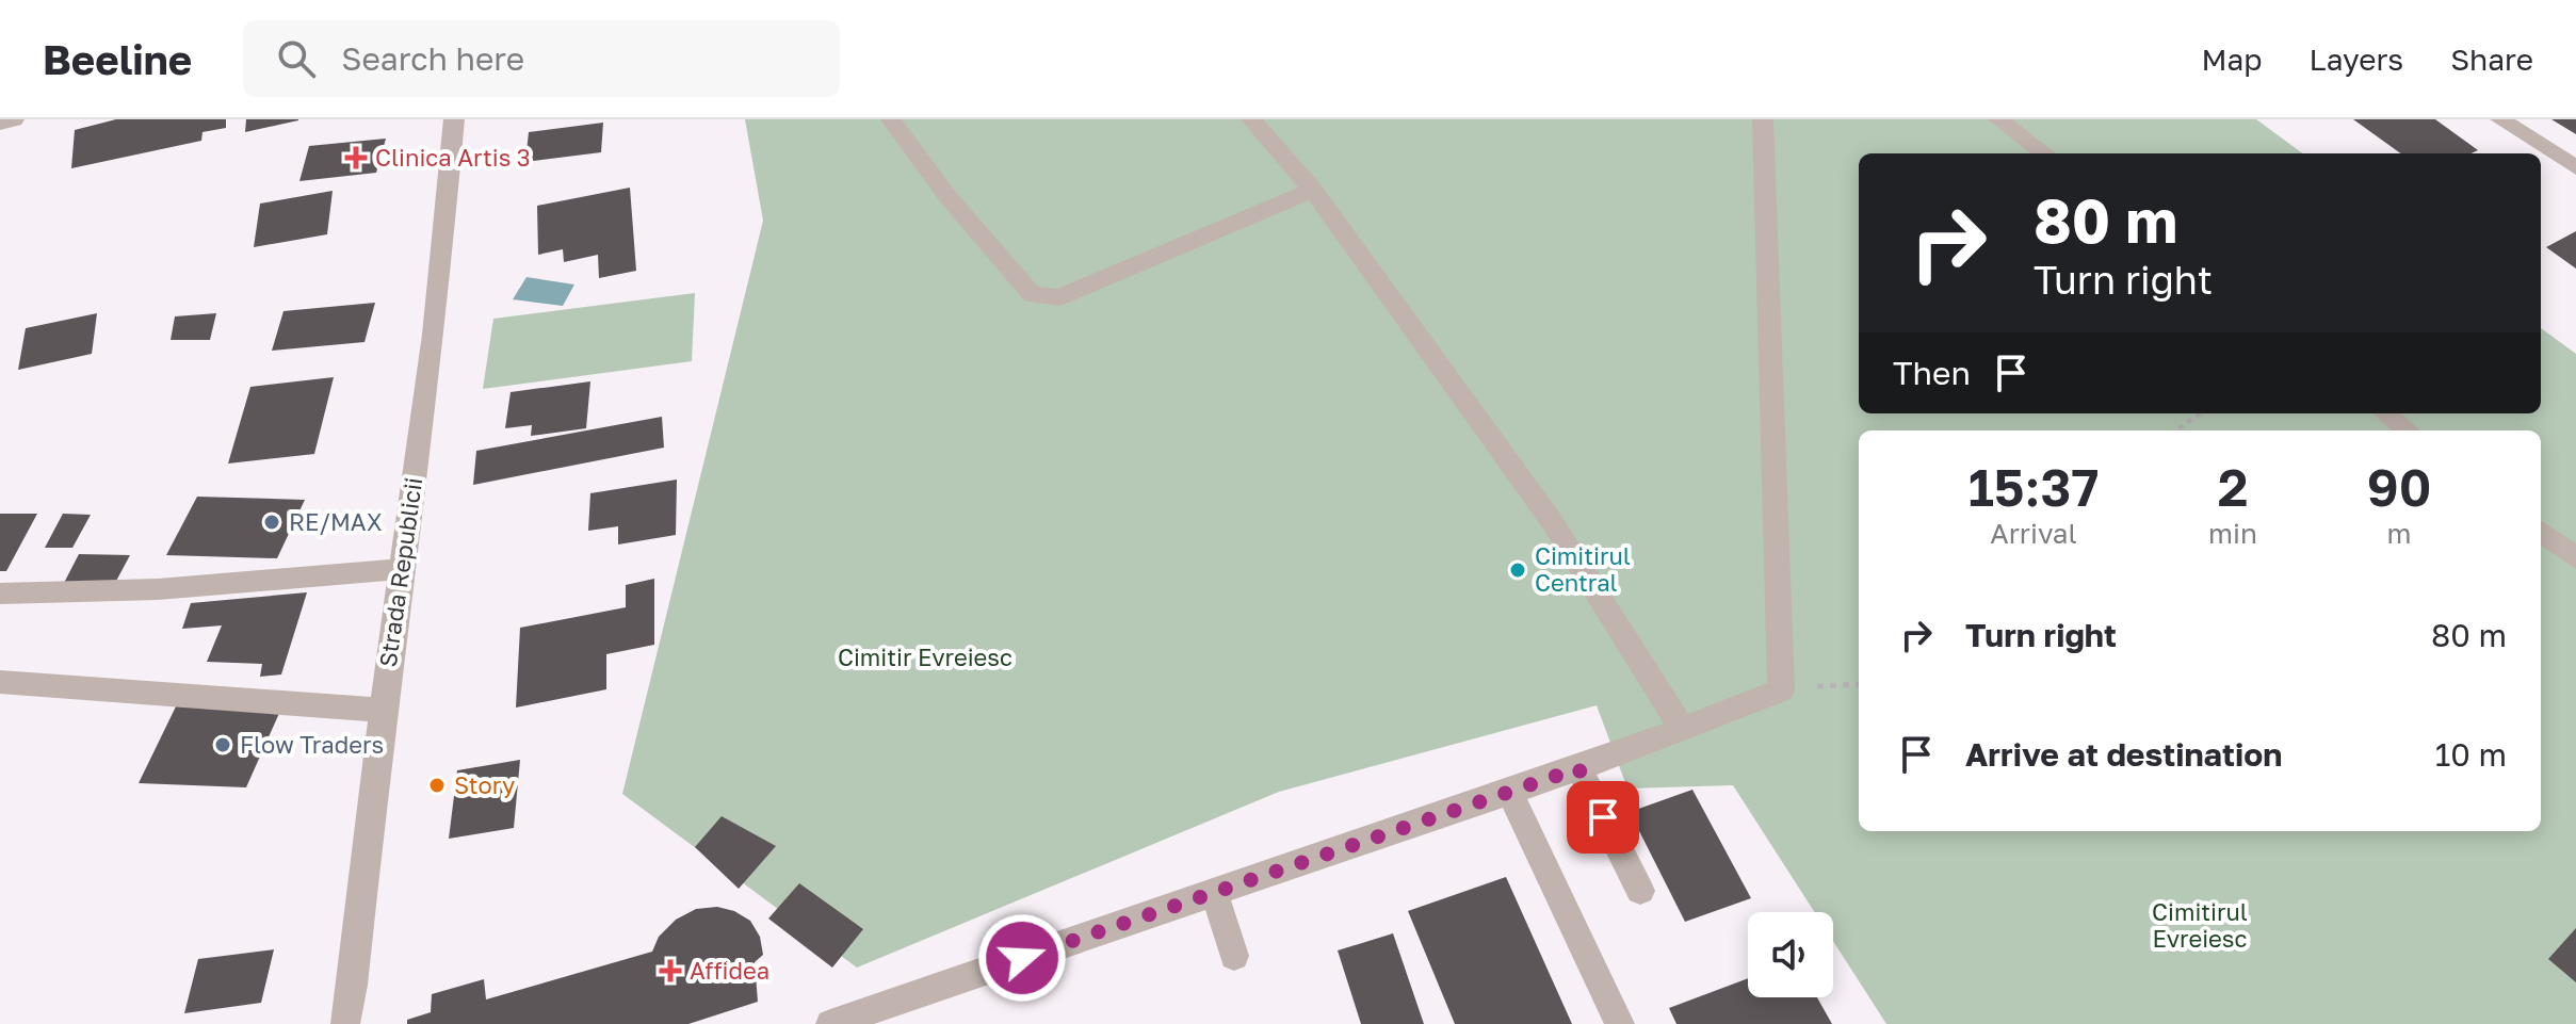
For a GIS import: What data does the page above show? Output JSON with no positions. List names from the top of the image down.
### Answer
{
  "streets": {
    "street": ["Strada Republicii"]
  },
  "parks": ["Cimitir Evreiesc", "Cimitirul Evreiesc"],
  "places": {
    "health": ["Clinica Artis 3", "Affidea"],
    "other": [
      "RE/MAX",
      "Cimitirul Central",
      "Flow Traders",
      "Story"
    ]
  },
  "page": {
    "header": "Beeline",
    "search": "Search here",
    "nav": ["Map", "Layers", "Share"],
    "turn": ["80 m", "Turn right"],
    "then": "Then",
    "eta": [
      "15:37",
      "Arrival",
      "2",
      "min",
      "90",
      "m"
    ],
    "list": [
      {
        "name": "Turn right",
        "value": "80 m"
      },
      {
        "name": "Arrive at destination",
        "value": "10 m"
      }
    ]
  }
}
